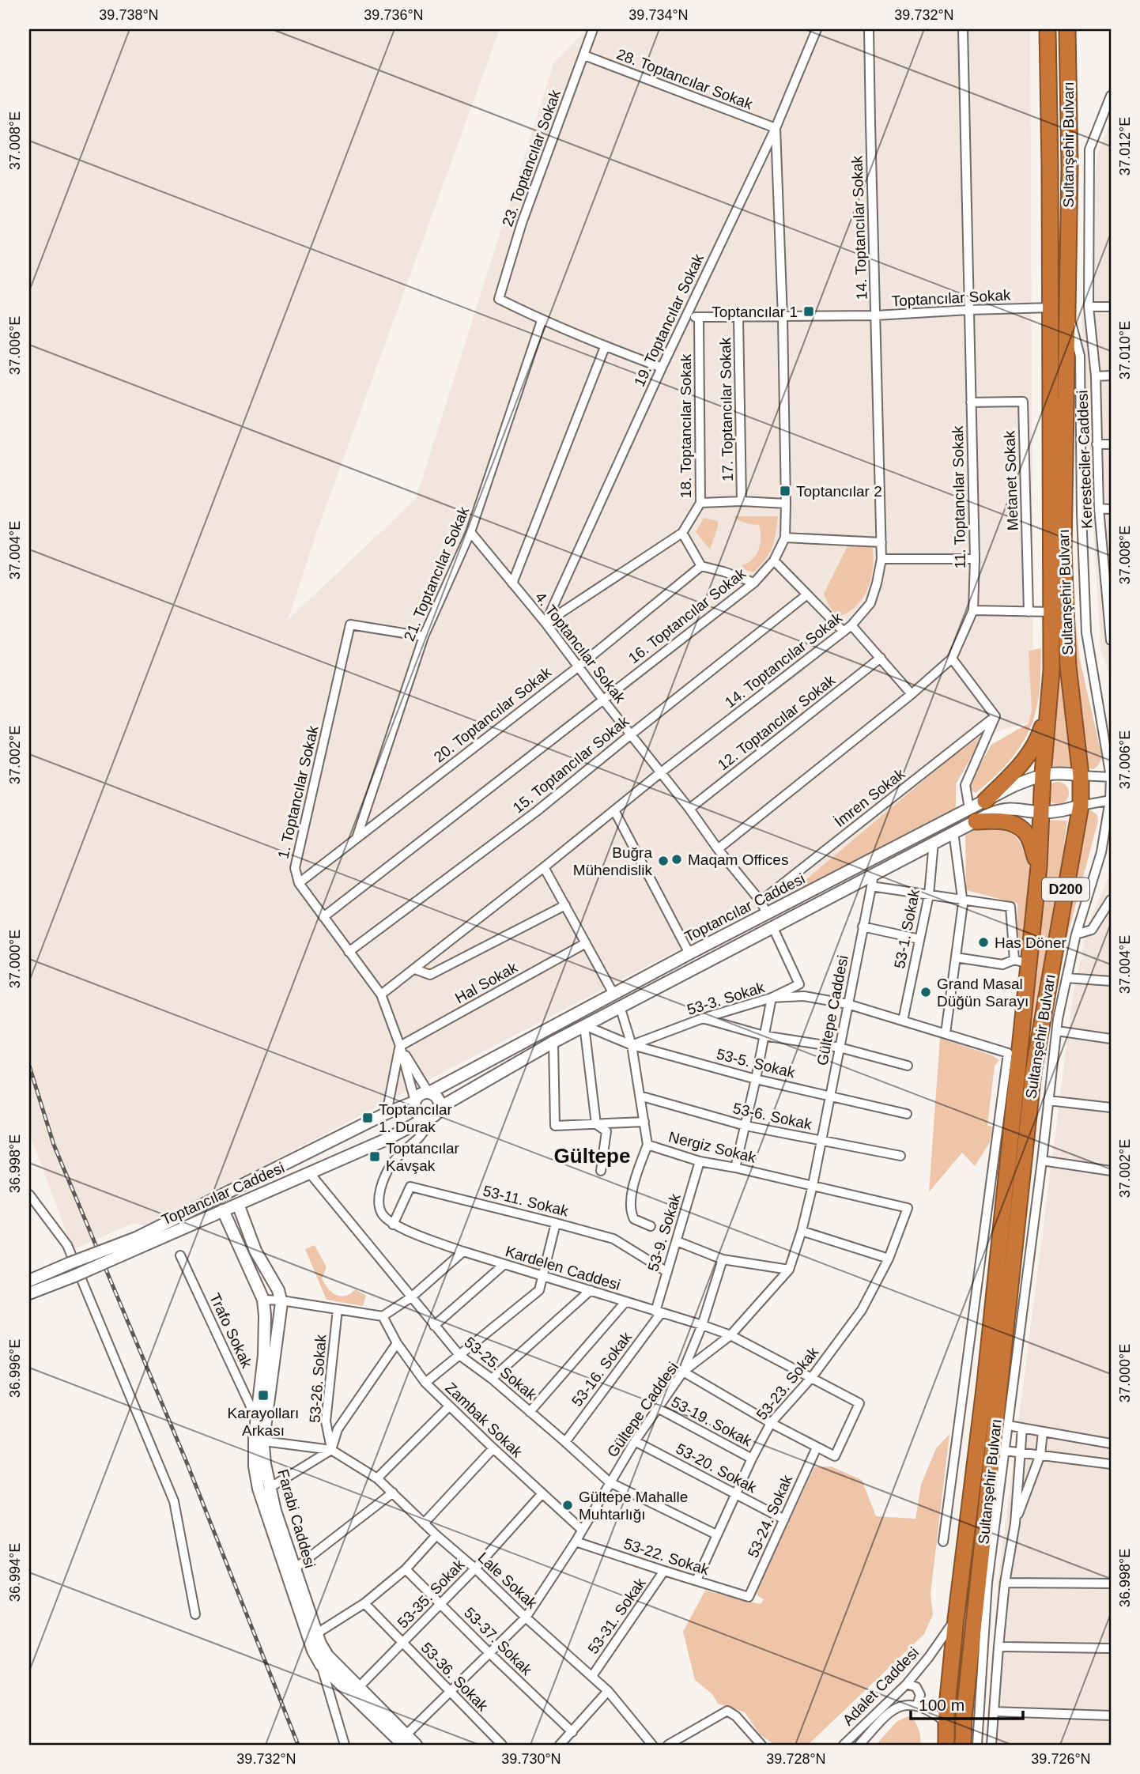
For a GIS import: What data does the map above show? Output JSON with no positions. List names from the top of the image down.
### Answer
{
  "streets": {
    "highway": ["Sultanşehir Bulvarı", "D200"],
    "street": [
      "28. Toptancılar Sokak",
      "23. Toptancılar Sokak",
      "14. Toptancılar Sokak",
      "Toptancılar Sokak",
      "19. Toptancılar Sokak",
      "17. Toptancılar Sokak",
      "18. Toptancılar Sokak",
      "Keresteciler Caddesi",
      "Metanet Sokak",
      "11. Toptancılar Sokak",
      "21. Toptancılar Sokak",
      "16. Toptancılar Sokak",
      "4. Toptancılar Sokak",
      "20. Toptancılar Sokak",
      "12. Toptancılar Sokak",
      "15. Toptancılar Sokak",
      "1. Toptancılar Sokak",
      "İmren Sokak",
      "Toptancılar Caddesi",
      "53-1. Sokak",
      "Hal Sokak",
      "53-3. Sokak",
      "Gültepe Caddesi",
      "53-5. Sokak",
      "53-6. Sokak",
      "Nergiz Sokak",
      "53-11. Sokak",
      "53-9. Sokak",
      "Kardelen Caddesi",
      "Trafo Sokak",
      "53-25. Sokak",
      "53-16. Sokak",
      "53-26. Sokak",
      "53-23. Sokak",
      "Zambak Sokak",
      "53-19. Sokak",
      "53-20. Sokak",
      "53-24. Sokak",
      "Farabi Caddesi",
      "53-22. Sokak",
      "Lale Sokak",
      "53-35. Sokak",
      "53-31. Sokak",
      "53-37. Sokak",
      "53-36. Sokak",
      "Adalet Caddesi"
    ]
  },
  "crossings": [
    ["28. Toptancılar Sokak", "23. Toptancılar Sokak"],
    ["28. Toptancılar Sokak", "19. Toptancılar Sokak"],
    ["28. Toptancılar Sokak", "16. Toptancılar Sokak"],
    ["Sultanşehir Bulvarı", "Toptancılar Sokak"],
    ["Sultanşehir Bulvarı", "Toptancılar Caddesi"],
    ["Sultanşehir Bulvarı", "Adalet Caddesi"],
    ["23. Toptancılar Sokak", "21. Toptancılar Sokak"],
    ["14. Toptancılar Sokak", "Toptancılar Sokak"],
    ["14. Toptancılar Sokak", "4. Toptancılar Sokak"],
    ["Toptancılar Sokak", "19. Toptancılar Sokak"],
    ["Toptancılar Sokak", "17. Toptancılar Sokak"],
    ["Toptancılar Sokak", "18. Toptancılar Sokak"],
    ["Toptancılar Sokak", "11. Toptancılar Sokak"],
    ["Toptancılar Sokak", "16. Toptancılar Sokak"],
    ["19. Toptancılar Sokak", "18. Toptancılar Sokak"],
    ["19. Toptancılar Sokak", "16. Toptancılar Sokak"],
    ["19. Toptancılar Sokak", "4. Toptancılar Sokak"],
    ["18. Toptancılar Sokak", "4. Toptancılar Sokak"],
    ["Metanet Sokak", "11. Toptancılar Sokak"],
    ["11. Toptancılar Sokak", "4. Toptancılar Sokak"],
    ["21. Toptancılar Sokak", "4. Toptancılar Sokak"],
    ["21. Toptancılar Sokak", "20. Toptancılar Sokak"],
    ["21. Toptancılar Sokak", "1. Toptancılar Sokak"],
    ["16. Toptancılar Sokak", "4. Toptancılar Sokak"],
    ["4. Toptancılar Sokak", "20. Toptancılar Sokak"],
    ["4. Toptancılar Sokak", "12. Toptancılar Sokak"],
    ["4. Toptancılar Sokak", "15. Toptancılar Sokak"],
    ["4. Toptancılar Sokak", "İmren Sokak"],
    ["4. Toptancılar Sokak", "Toptancılar Caddesi"],
    ["20. Toptancılar Sokak", "1. Toptancılar Sokak"],
    ["Toptancılar Caddesi", "53-1. Sokak"],
    ["Toptancılar Caddesi", "Gültepe Caddesi"],
    ["Toptancılar Caddesi", "Nergiz Sokak"],
    ["Toptancılar Caddesi", "53-25. Sokak"],
    ["Toptancılar Caddesi", "Farabi Caddesi"],
    ["53-1. Sokak", "53-3. Sokak"],
    ["53-3. Sokak", "Gültepe Caddesi"],
    ["53-3. Sokak", "53-5. Sokak"],
    ["53-3. Sokak", "Nergiz Sokak"],
    ["Gültepe Caddesi", "53-5. Sokak"],
    ["Gültepe Caddesi", "53-6. Sokak"],
    ["Gültepe Caddesi", "Nergiz Sokak"],
    ["Gültepe Caddesi", "Kardelen Caddesi"],
    ["Gültepe Caddesi", "53-25. Sokak"],
    ["Gültepe Caddesi", "Zambak Sokak"],
    ["Gültepe Caddesi", "53-19. Sokak"],
    ["Gültepe Caddesi", "53-20. Sokak"],
    ["Gültepe Caddesi", "Farabi Caddesi"],
    ["Gültepe Caddesi", "53-22. Sokak"],
    ["Gültepe Caddesi", "Lale Sokak"],
    ["Gültepe Caddesi", "53-37. Sokak"],
    ["Gültepe Caddesi", "53-36. Sokak"],
    ["53-5. Sokak", "Nergiz Sokak"],
    ["53-6. Sokak", "Nergiz Sokak"],
    ["Nergiz Sokak", "53-9. Sokak"],
    ["Nergiz Sokak", "53-23. Sokak"],
    ["53-11. Sokak", "53-9. Sokak"],
    ["53-11. Sokak", "Kardelen Caddesi"],
    ["53-9. Sokak", "Kardelen Caddesi"],
    ["53-9. Sokak", "53-16. Sokak"],
    ["Kardelen Caddesi", "53-16. Sokak"],
    ["Kardelen Caddesi", "53-23. Sokak"],
    ["Kardelen Caddesi", "53-24. Sokak"],
    ["Trafo Sokak", "Farabi Caddesi"],
    ["53-25. Sokak", "53-16. Sokak"],
    ["53-25. Sokak", "53-23. Sokak"],
    ["53-26. Sokak", "Lale Sokak"],
    ["53-23. Sokak", "53-19. Sokak"],
    ["53-23. Sokak", "53-20. Sokak"],
    ["53-23. Sokak", "53-22. Sokak"],
    ["Zambak Sokak", "53-35. Sokak"],
    ["53-20. Sokak", "53-24. Sokak"],
    ["53-24. Sokak", "53-22. Sokak"],
    ["Farabi Caddesi", "53-35. Sokak"],
    ["53-22. Sokak", "53-31. Sokak"],
    ["Lale Sokak", "53-35. Sokak"],
    ["Lale Sokak", "53-31. Sokak"],
    ["53-35. Sokak", "53-37. Sokak"],
    ["53-35. Sokak", "53-36. Sokak"]
  ],
  "districts": ["Gültepe"],
  "places": {
    "transit": [
      "Toptancılar 1",
      "Toptancılar 2",
      "Toptancılar 1. Durak",
      "Toptancılar Kavşak",
      "Karayolları Arkası"
    ],
    "other": [
      "Maqam Offices",
      "Buğra Mühendislik",
      "Has Döner",
      "Grand Masal Düğün Sarayı",
      "Gültepe Mahalle Muhtarlığı"
    ]
  },
  "scale_bar": "100 m",
  "coordinates": [
    "39.738°N",
    "39.736°N",
    "39.734°N",
    "39.732°N",
    "37.008°E",
    "37.012°E",
    "37.006°E",
    "37.010°E",
    "37.004°E",
    "37.002°E",
    "37.000°E",
    "36.998°E",
    "36.996°E",
    "36.994°E",
    "39.730°N",
    "39.728°N",
    "39.726°N"
  ]
}
